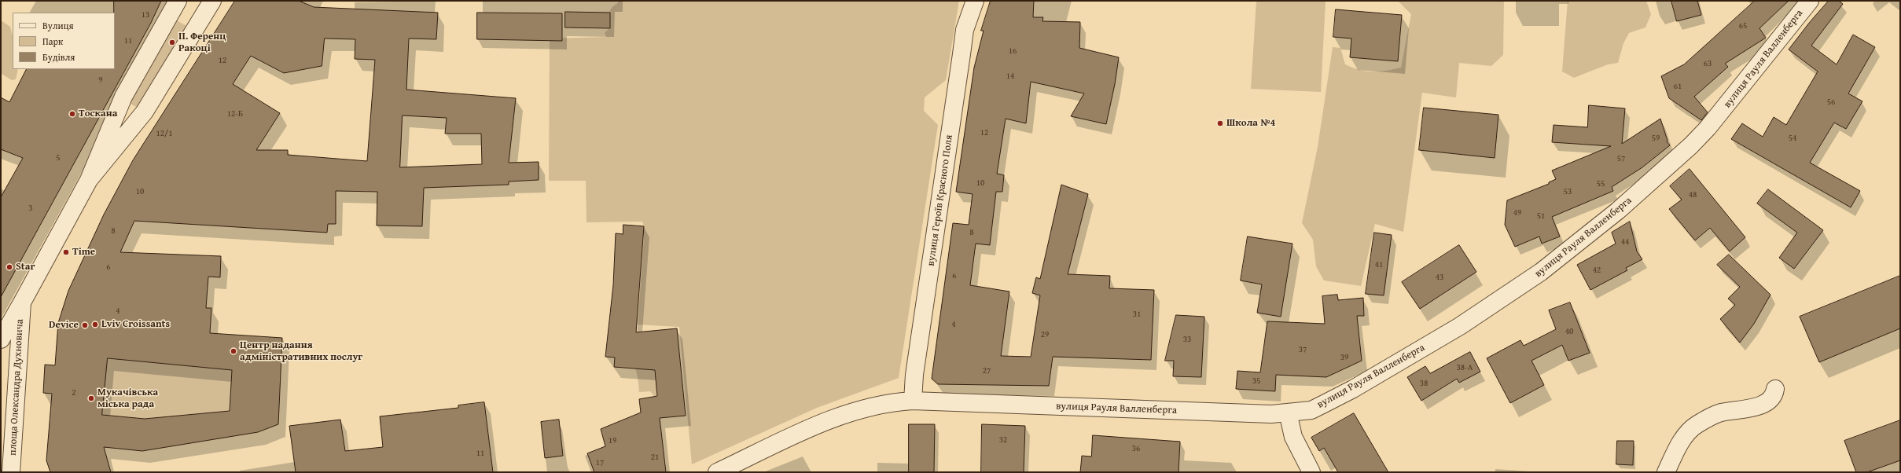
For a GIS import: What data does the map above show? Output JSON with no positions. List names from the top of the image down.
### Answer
{
  "streets": {
    "street": ["вулиця Рауля Валленберга", "вулиця Героїв Красного Поля", "площа Олександра Духновича"]
  },
  "crossings": [
    ["вулиця Рауля Валленберга", "вулиця Героїв Красного Поля"]
  ],
  "places": [
    "II. Ференц Ракоці",
    "Тоскана",
    "Школа №4",
    "Time",
    "Star",
    "Lviv Croissants",
    "Device",
    "Центр надання адміністративних послуг",
    "Мукачівська міська рада"
  ],
  "house_numbers": [
    "13",
    "65",
    "11",
    "16",
    "12",
    "63",
    "14",
    "9",
    "61",
    "56",
    "12-Б",
    "12",
    "12/1",
    "59",
    "54",
    "5",
    "57",
    "10",
    "55",
    "10",
    "53",
    "48",
    "3",
    "49",
    "51",
    "8",
    "8",
    "44",
    "41",
    "6",
    "42",
    "6",
    "43",
    "4",
    "31",
    "4",
    "40",
    "29",
    "33",
    "37",
    "39",
    "38-А",
    "27",
    "35",
    "38",
    "2",
    "32",
    "19",
    "36",
    "11",
    "21",
    "17"
  ],
  "legend": ["Вулиця", "Парк", "Будівля"]
}
